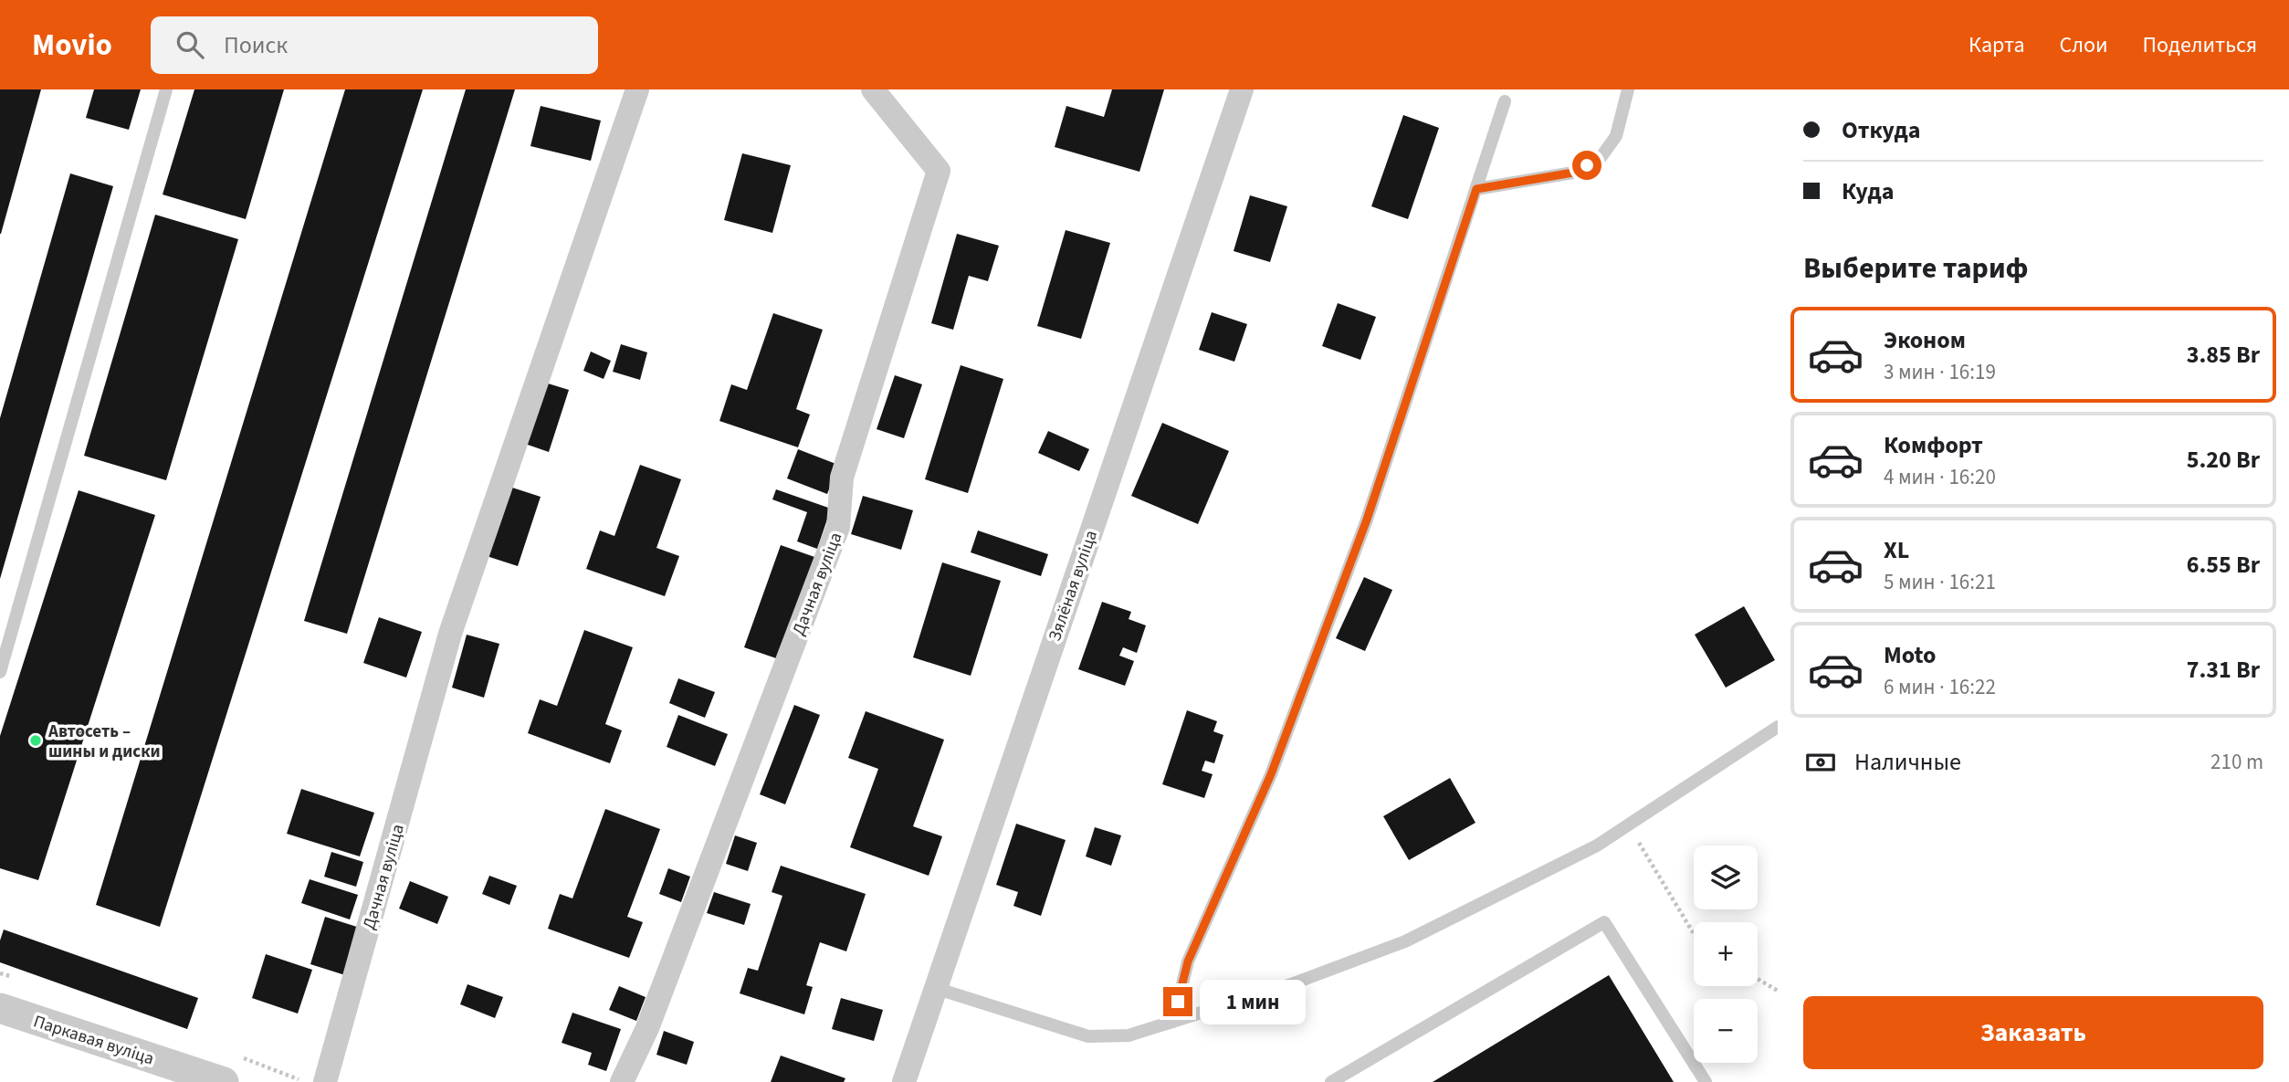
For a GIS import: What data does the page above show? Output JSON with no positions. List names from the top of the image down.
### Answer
{
  "streets": {
    "street": ["Дачная вуліца", "Зялёная вуліца", "Паркавая вуліца"]
  },
  "places": ["Автосеть – шины и диски"],
  "page": {
    "header": "Movio",
    "search": "Поиск",
    "nav": ["Карта", "Слои", "Поделиться"],
    "banner": ["Откуда", "Куда"],
    "heading": "Выберите тариф",
    "list": [
      {
        "name": "Эконом",
        "note": "3 мин · 16:19",
        "value": "3.85 Br"
      },
      {
        "name": "Комфорт",
        "note": "4 мин · 16:20",
        "value": "5.20 Br"
      },
      {
        "name": "XL",
        "note": "5 мин · 16:21",
        "value": "6.55 Br"
      },
      {
        "name": "Moto",
        "note": "6 мин · 16:22",
        "value": "7.31 Br"
      }
    ],
    "pay": ["Наличные", "210 m"],
    "map_buttons": ["+", "−"],
    "bubble": "1 мин",
    "buttons": "Заказать"
  }
}
